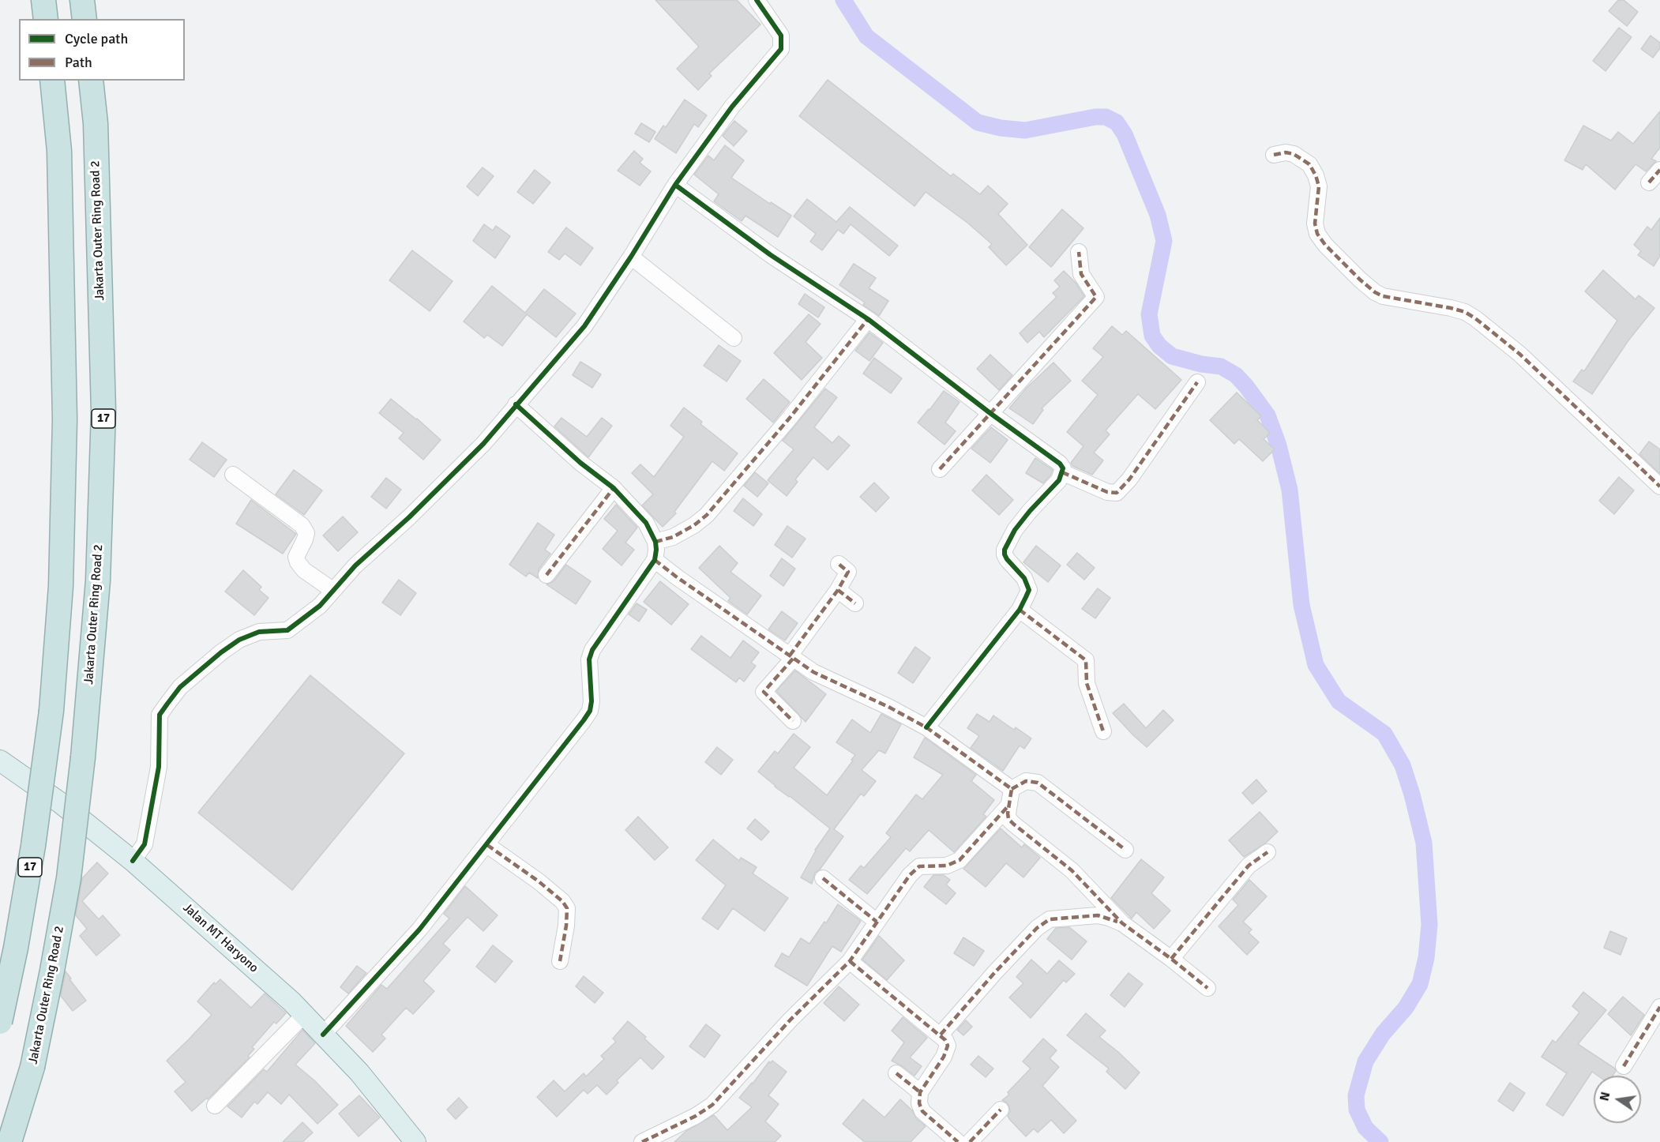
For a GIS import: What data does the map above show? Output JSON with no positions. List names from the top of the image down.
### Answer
{
  "streets": {
    "highway": ["Jakarta Outer Ring Road 2", "17"],
    "main road": ["Jalan MT Haryono"]
  },
  "legend": ["Cycle path", "Path"],
  "north": "left"
}
